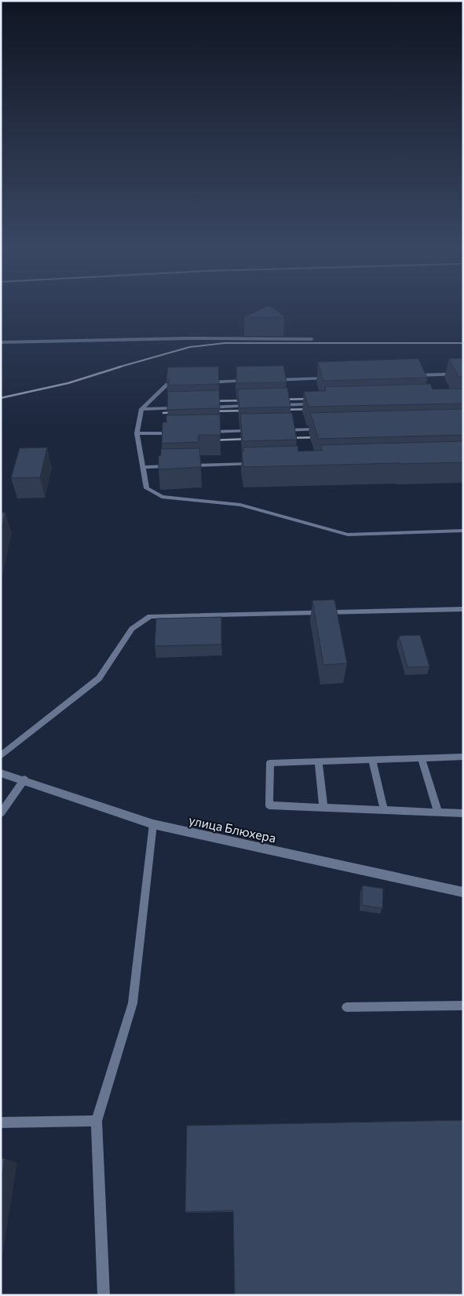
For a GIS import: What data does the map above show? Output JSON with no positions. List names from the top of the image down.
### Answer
{
  "streets": {
    "street": ["улица Блюхера"]
  }
}
